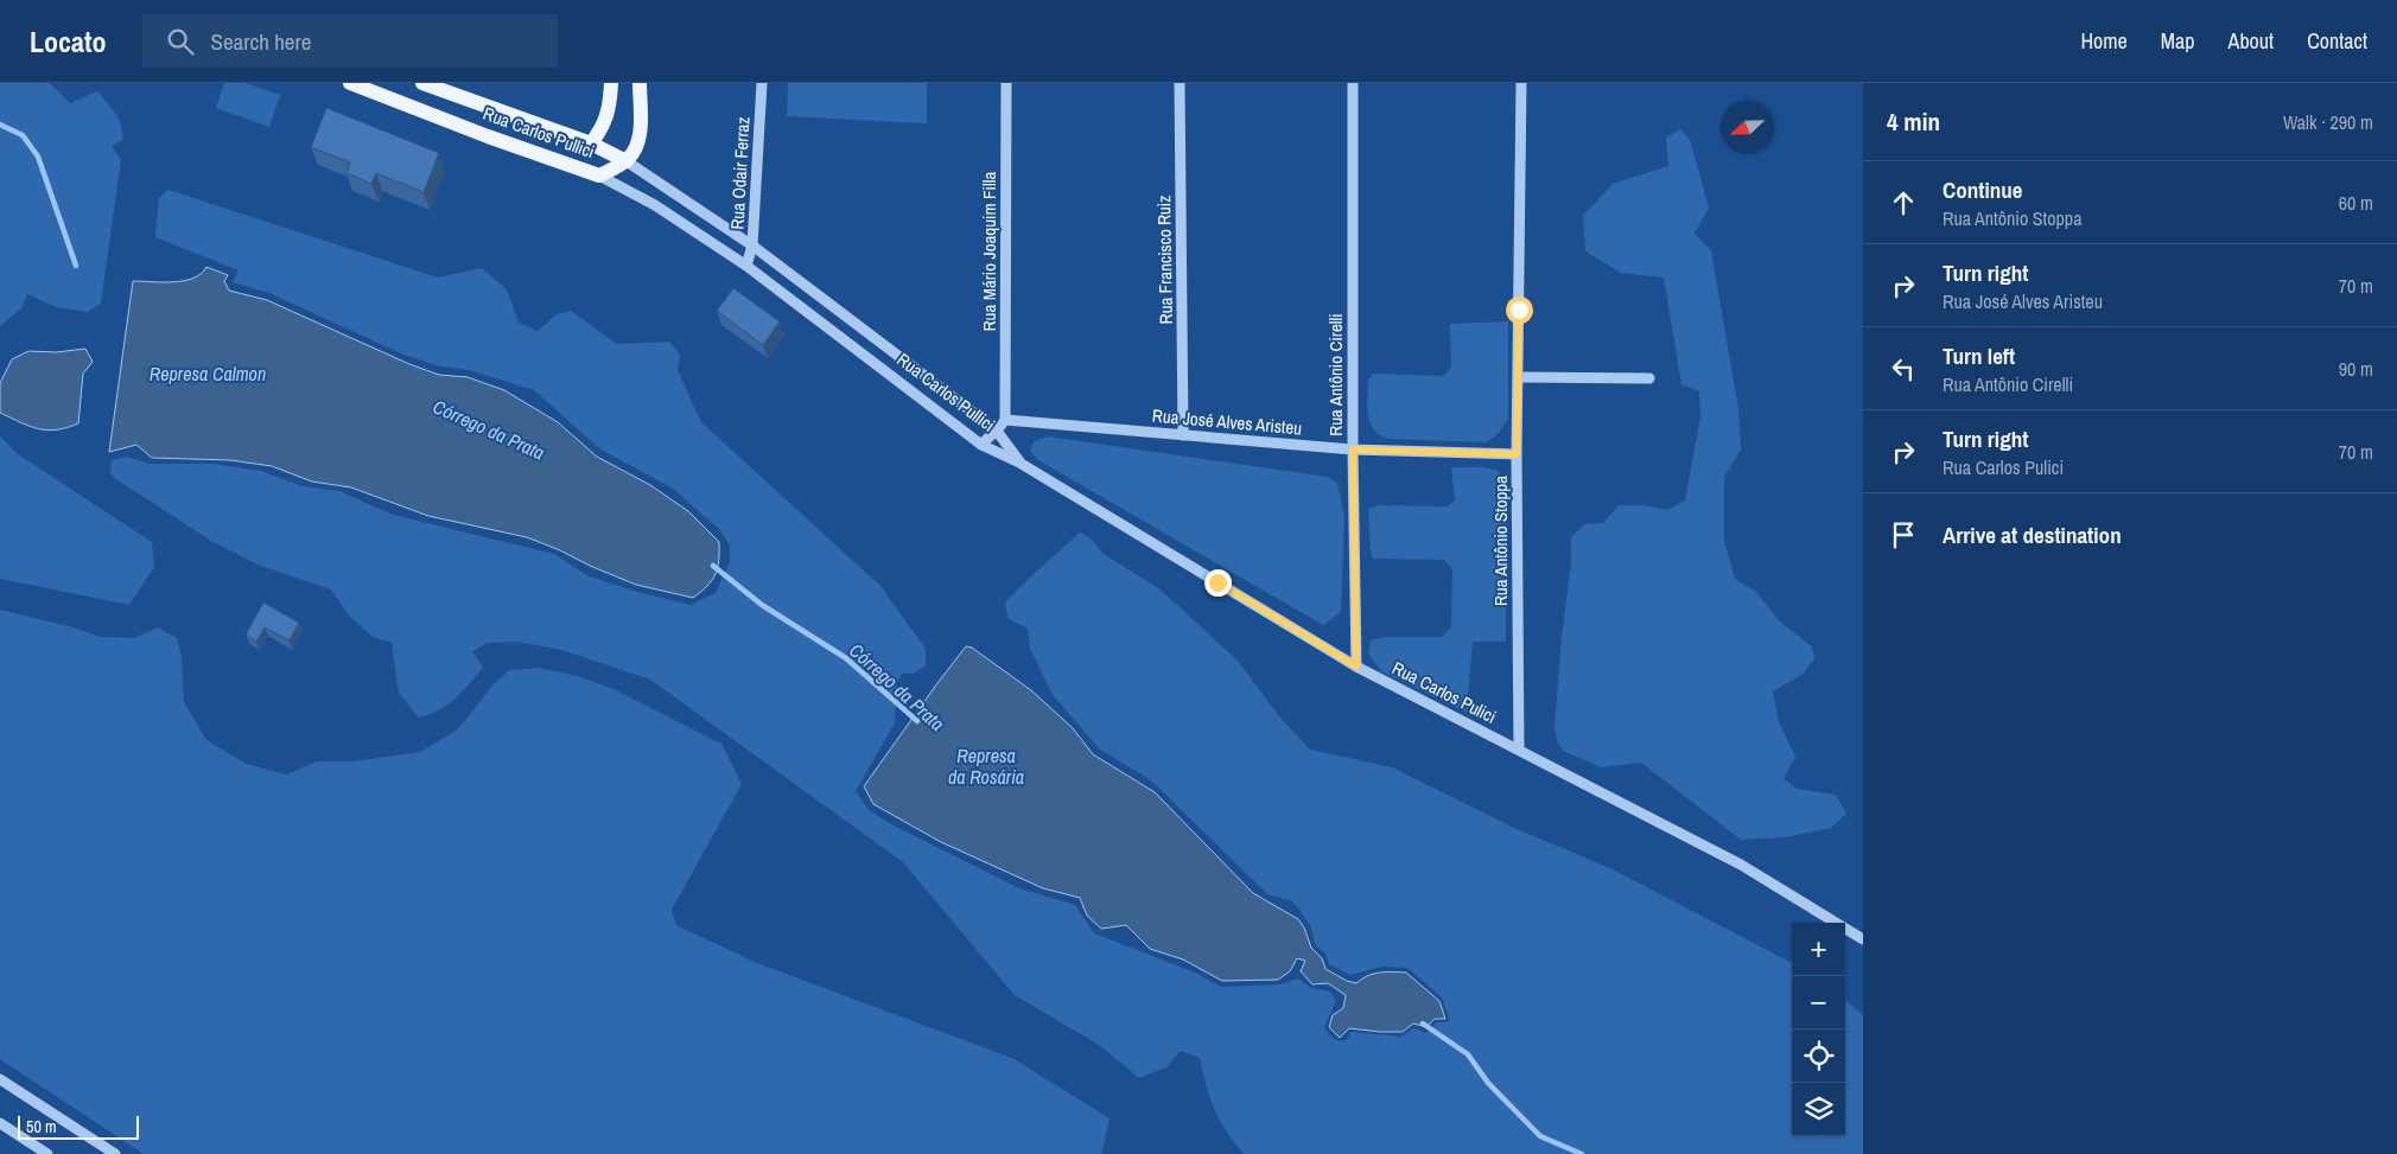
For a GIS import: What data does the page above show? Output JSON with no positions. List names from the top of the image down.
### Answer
{
  "streets": {
    "main road": ["Rua Carlos Pullici"],
    "street": [
      "Rua Odair Ferraz",
      "Rua Mário Joaquim Filla",
      "Rua Francisco Ruiz",
      "Rua Antônio Cirelli",
      "Rua José Alves Aristeu",
      "Rua Antônio Stoppa",
      "Rua Carlos Pulici"
    ]
  },
  "crossings": [
    ["Rua Carlos Pullici", "Rua Odair Ferraz"],
    ["Rua Carlos Pullici", "Rua Carlos Pulici"],
    ["Rua Mário Joaquim Filla", "Rua José Alves Aristeu"],
    ["Rua Francisco Ruiz", "Rua José Alves Aristeu"],
    ["Rua Antônio Cirelli", "Rua José Alves Aristeu"],
    ["Rua Antônio Cirelli", "Rua Carlos Pulici"],
    ["Rua José Alves Aristeu", "Rua Antônio Stoppa"],
    ["Rua Antônio Stoppa", "Rua Carlos Pulici"]
  ],
  "water": ["Represa Calmon", "Córrego da Prata", "Represa da Rosária"],
  "scale_bar": "50 m",
  "north": "bottom left",
  "page": {
    "header": "Locato",
    "search": "Search here",
    "nav": [
      "Home",
      "Map",
      "About",
      "Contact"
    ],
    "heading": ["4 min", "Walk · 290 m"],
    "list": [
      ["Continue", "Rua Antônio Stoppa", "60 m"],
      ["Turn right", "Rua José Alves Aristeu", "70 m"],
      ["Turn left", "Rua Antônio Cirelli", "90 m"],
      ["Turn right", "Rua Carlos Pulici", "70 m"],
      "Arrive at destination"
    ],
    "map_buttons": ["+", "−"],
    "scale": "50 m"
  }
}
